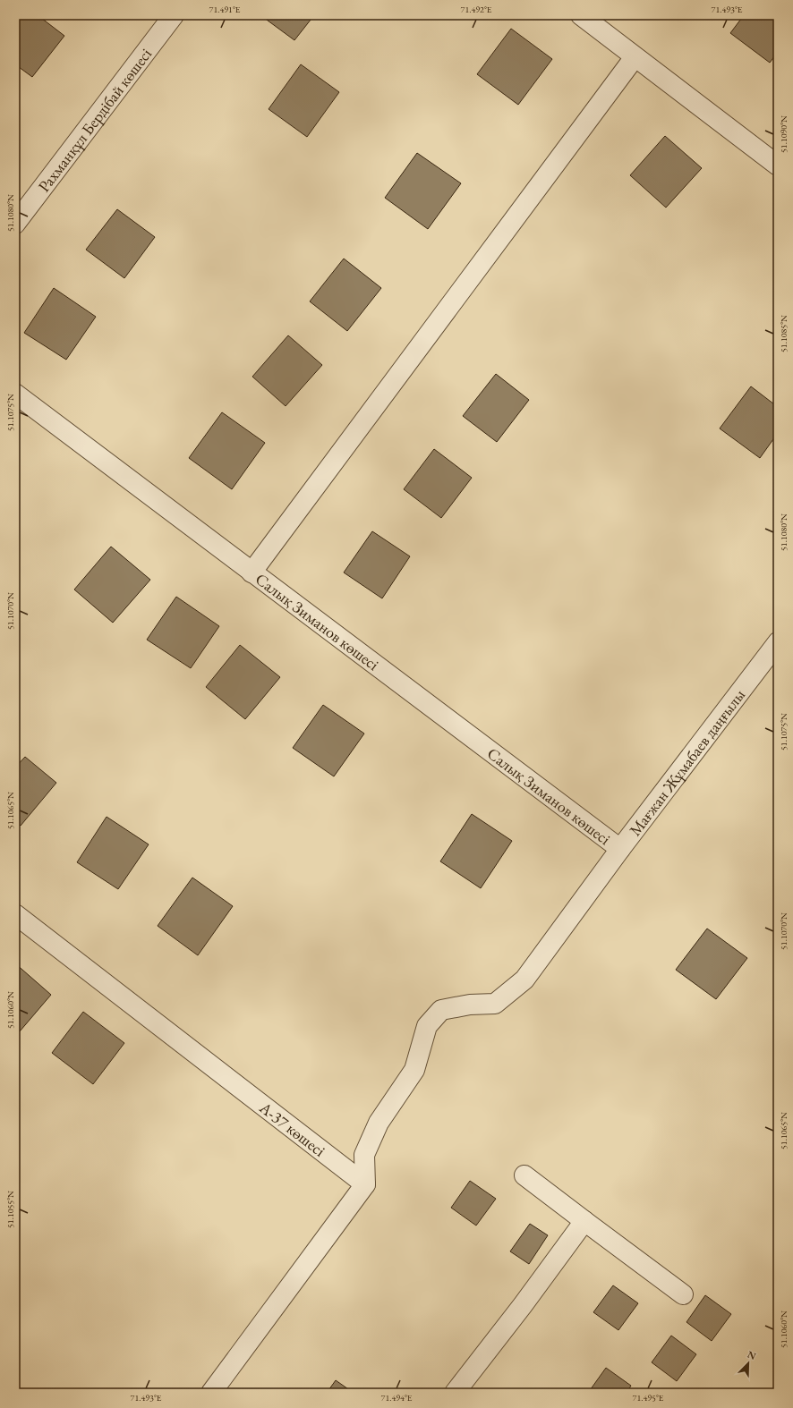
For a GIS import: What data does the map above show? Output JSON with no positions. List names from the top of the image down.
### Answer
{
  "streets": {
    "street": [
      "Рахманқұл Бердібай көшесі",
      "Салық Зиманов көшесі",
      "Мағжан Жұмабаев даңғылы",
      "А-37 көшесі"
    ]
  },
  "crossings": [
    ["Салық Зиманов көшесі", "Мағжан Жұмабаев даңғылы"],
    ["Мағжан Жұмабаев даңғылы", "А-37 көшесі"]
  ],
  "north": "top right",
  "coordinates": [
    "71.491°E",
    "71.492°E",
    "71.493°E",
    "51.1090°N",
    "51.1080°N",
    "51.1085°N",
    "51.1075°N",
    "51.1070°N",
    "51.1065°N",
    "51.1060°N",
    "51.1055°N",
    "71.494°E",
    "71.495°E"
  ]
}
